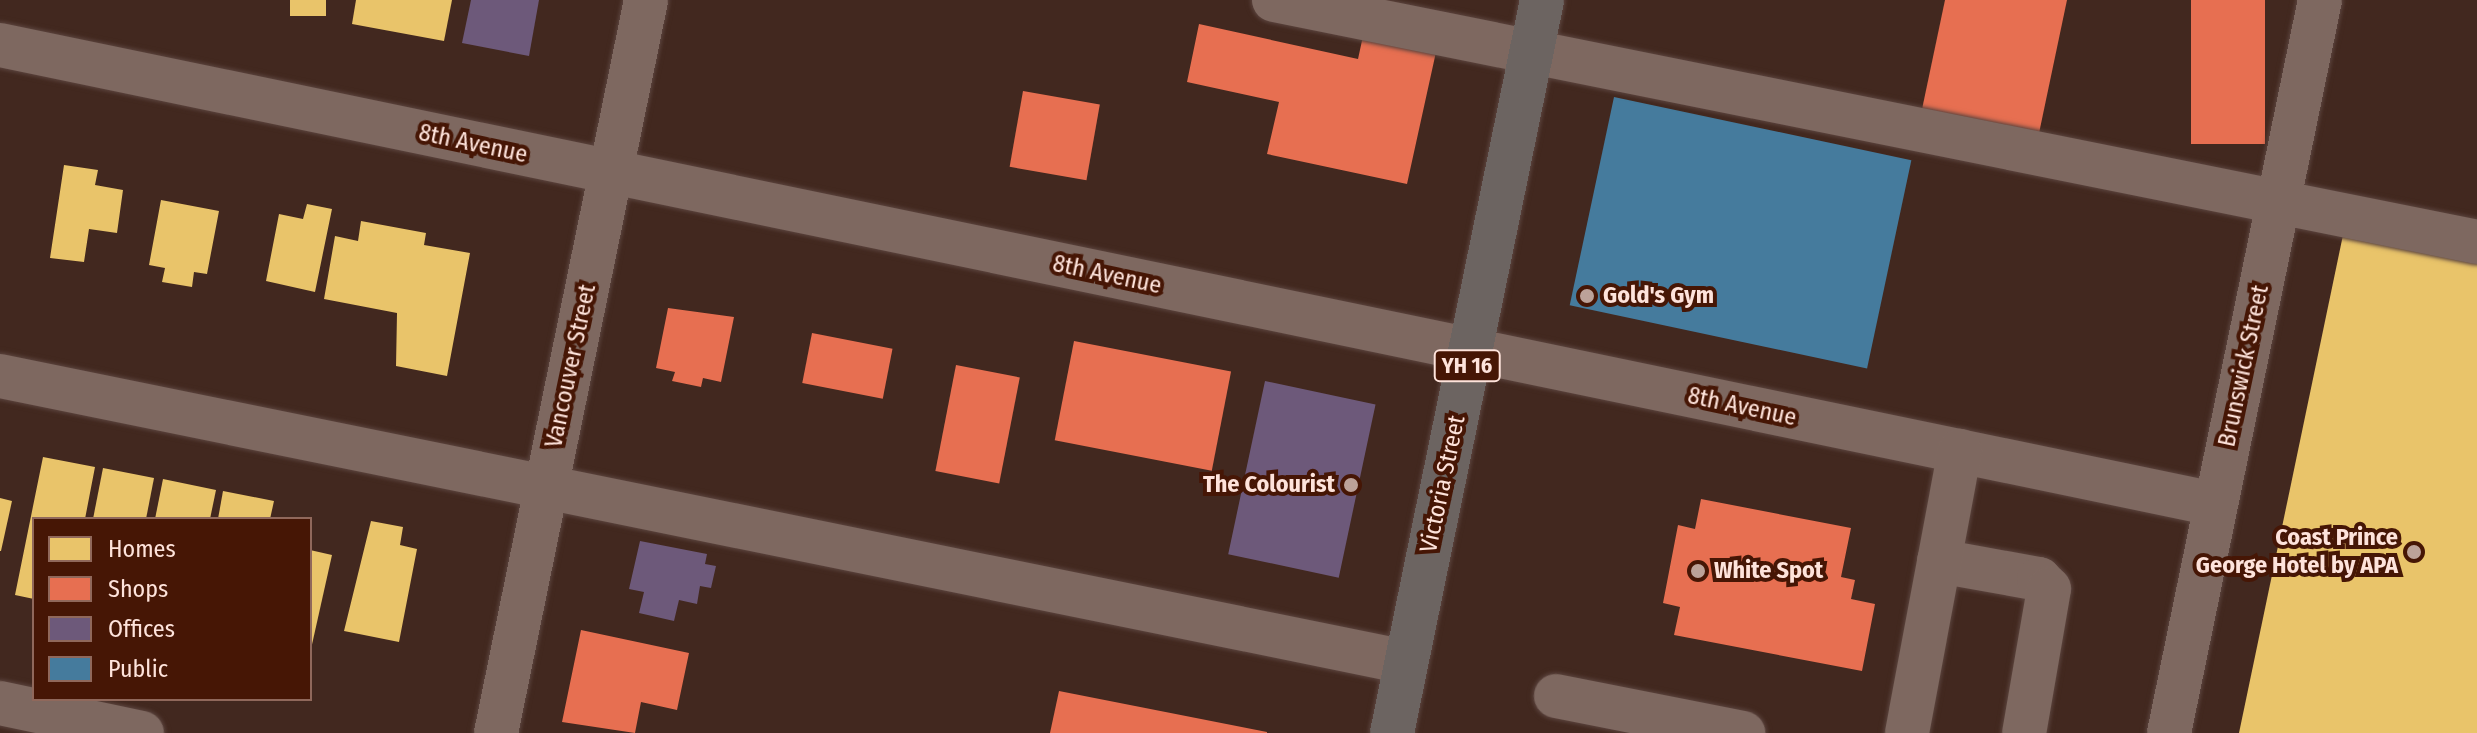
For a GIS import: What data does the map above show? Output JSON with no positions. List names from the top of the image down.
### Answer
{
  "streets": {
    "highway": ["YH 16", "Victoria Street"],
    "street": ["8th Avenue", "Vancouver Street", "Brunswick Street"]
  },
  "crossings": [
    ["8th Avenue", "Vancouver Street"],
    ["8th Avenue", "Brunswick Street"],
    ["8th Avenue", "Victoria Street"]
  ],
  "places": [
    "Gold's Gym",
    "The Colourist",
    "Coast Prince George Hotel by APA",
    "White Spot"
  ],
  "legend": [
    "Homes",
    "Shops",
    "Offices",
    "Public"
  ]
}
